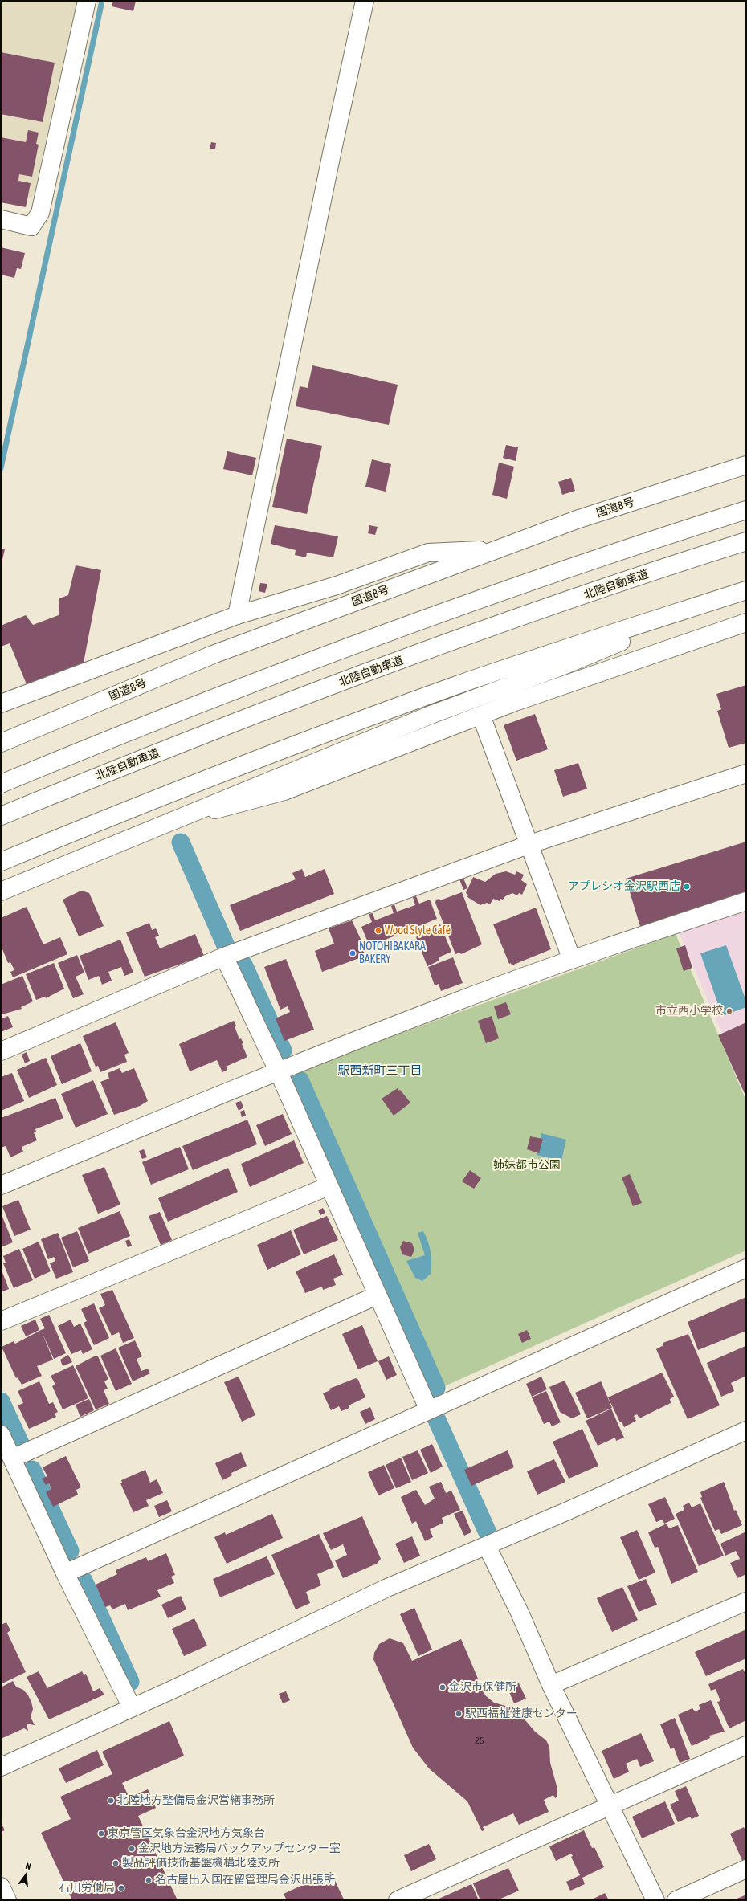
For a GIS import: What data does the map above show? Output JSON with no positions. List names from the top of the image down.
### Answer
{
  "streets": {
    "main road": ["国道8号", "北陸自動車道"]
  },
  "districts": ["駅西新町三丁目"],
  "parks": ["姉妹都市公園"],
  "places": [
    "アプレシオ金沢駅西店",
    "Wood Style Café",
    "NOTOHIBAKARA BAKERY",
    "市立西小学校",
    "金沢市保健所",
    "駅西福祉健康センター",
    "北陸地方整備局金沢営繕事務所",
    "東京管区気象台金沢地方気象台",
    "金沢地方法務局バックアップセンター室",
    "製品評価技術基盤機構北陸支所",
    "名古屋出入国在留管理局金沢出張所",
    "石川労働局"
  ],
  "house_numbers": ["25"],
  "north": "top"
}
